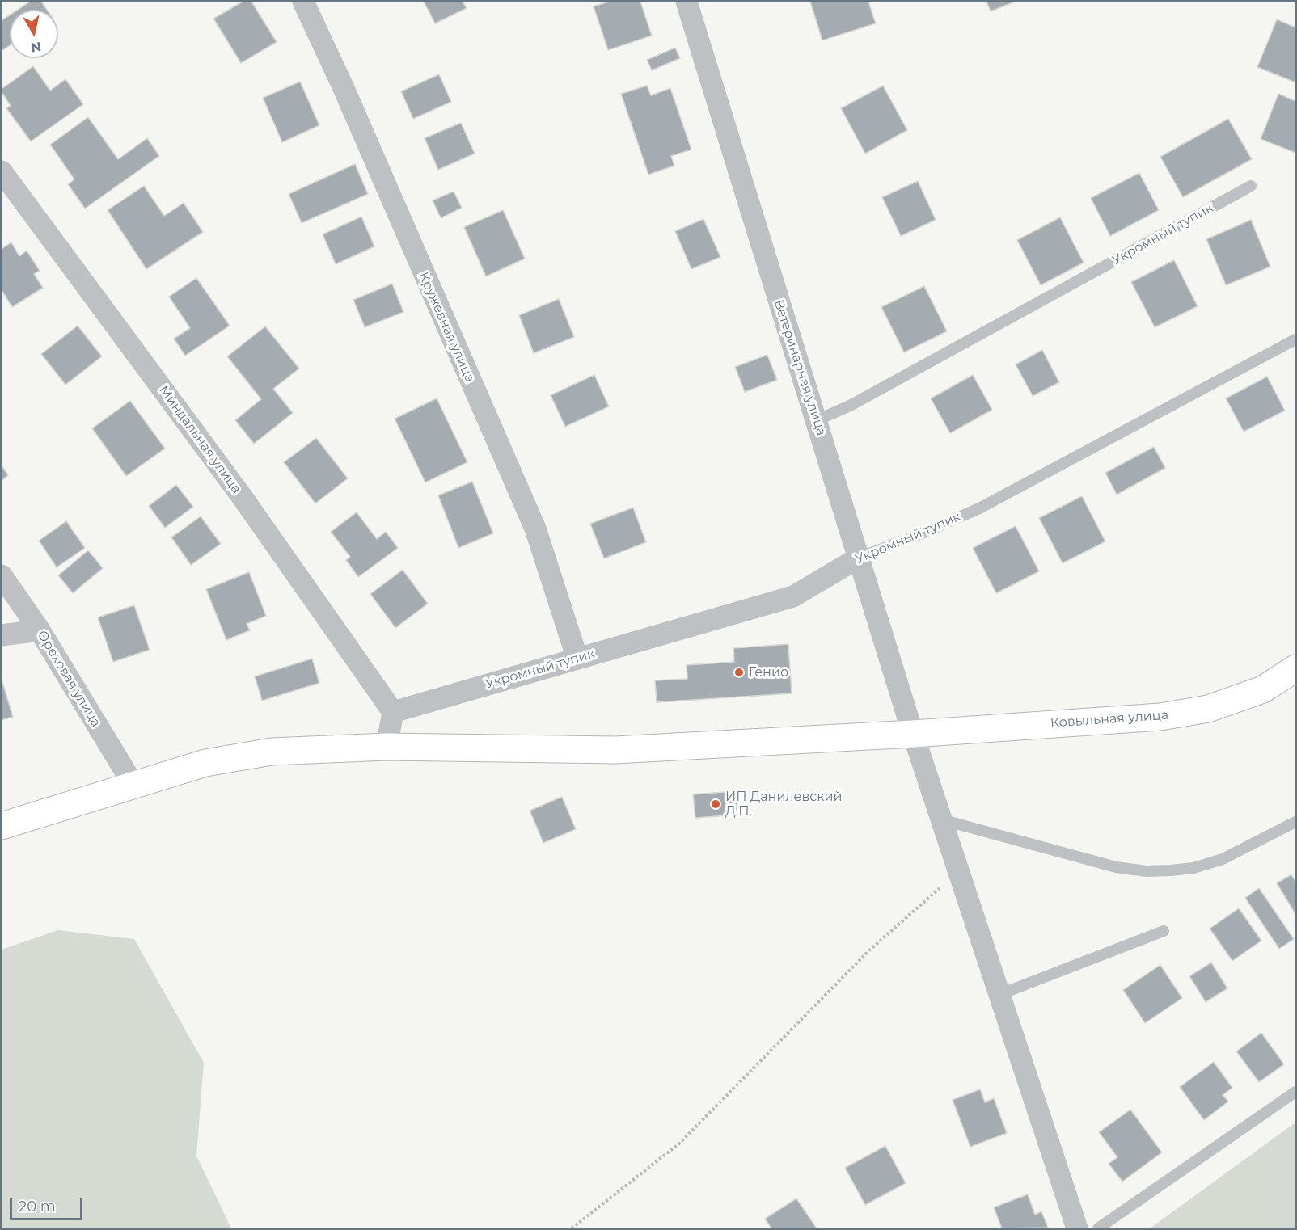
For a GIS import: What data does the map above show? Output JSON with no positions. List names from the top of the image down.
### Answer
{
  "streets": {
    "street": [
      "Укромный тупик",
      "Кружевная улица",
      "Ветеринарная улица",
      "Миндальная улица",
      "Ореховая улица",
      "Ковыльная улица"
    ]
  },
  "crossings": [
    ["Укромный тупик", "Кружевная улица"],
    ["Укромный тупик", "Ветеринарная улица"],
    ["Укромный тупик", "Миндальная улица"],
    ["Ветеринарная улица", "Ковыльная улица"],
    ["Ореховая улица", "Ковыльная улица"]
  ],
  "places": ["Генио", "ИП Данилевский Д.П."],
  "scale_bar": "20 m",
  "north": "bottom"
}
